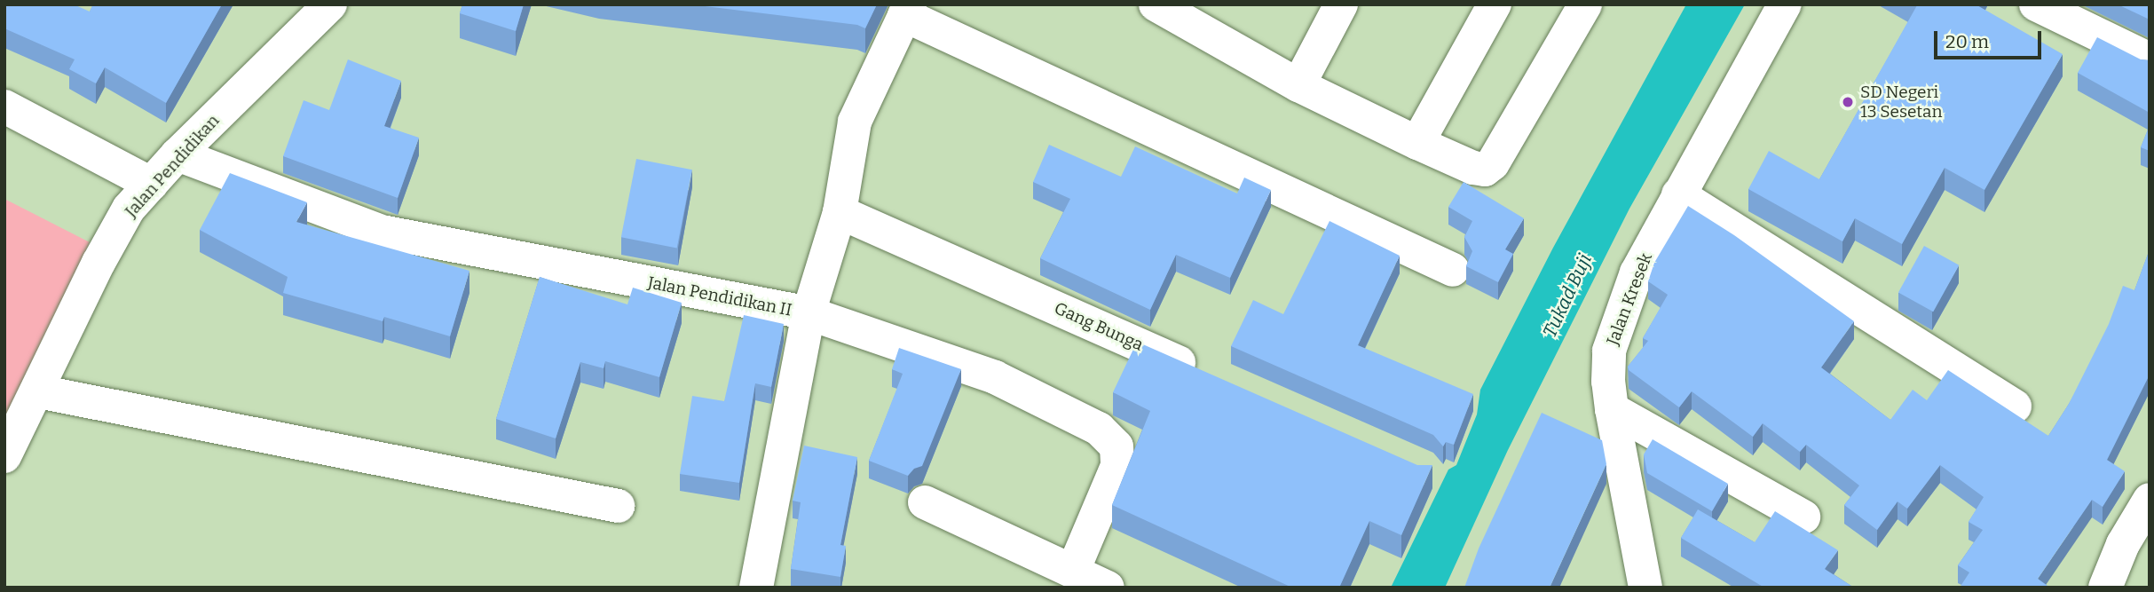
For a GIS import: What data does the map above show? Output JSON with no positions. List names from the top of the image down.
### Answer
{
  "streets": {
    "street": [
      "Jalan Pendidikan",
      "Jalan Pendidikan II",
      "Jalan Kresek",
      "Gang Bunga"
    ]
  },
  "crossings": [
    ["Jalan Pendidikan", "Jalan Pendidikan II"]
  ],
  "water": ["Tukad Buji"],
  "places": ["SD Negeri 13 Sesetan"],
  "scale_bar": "20 m"
}
